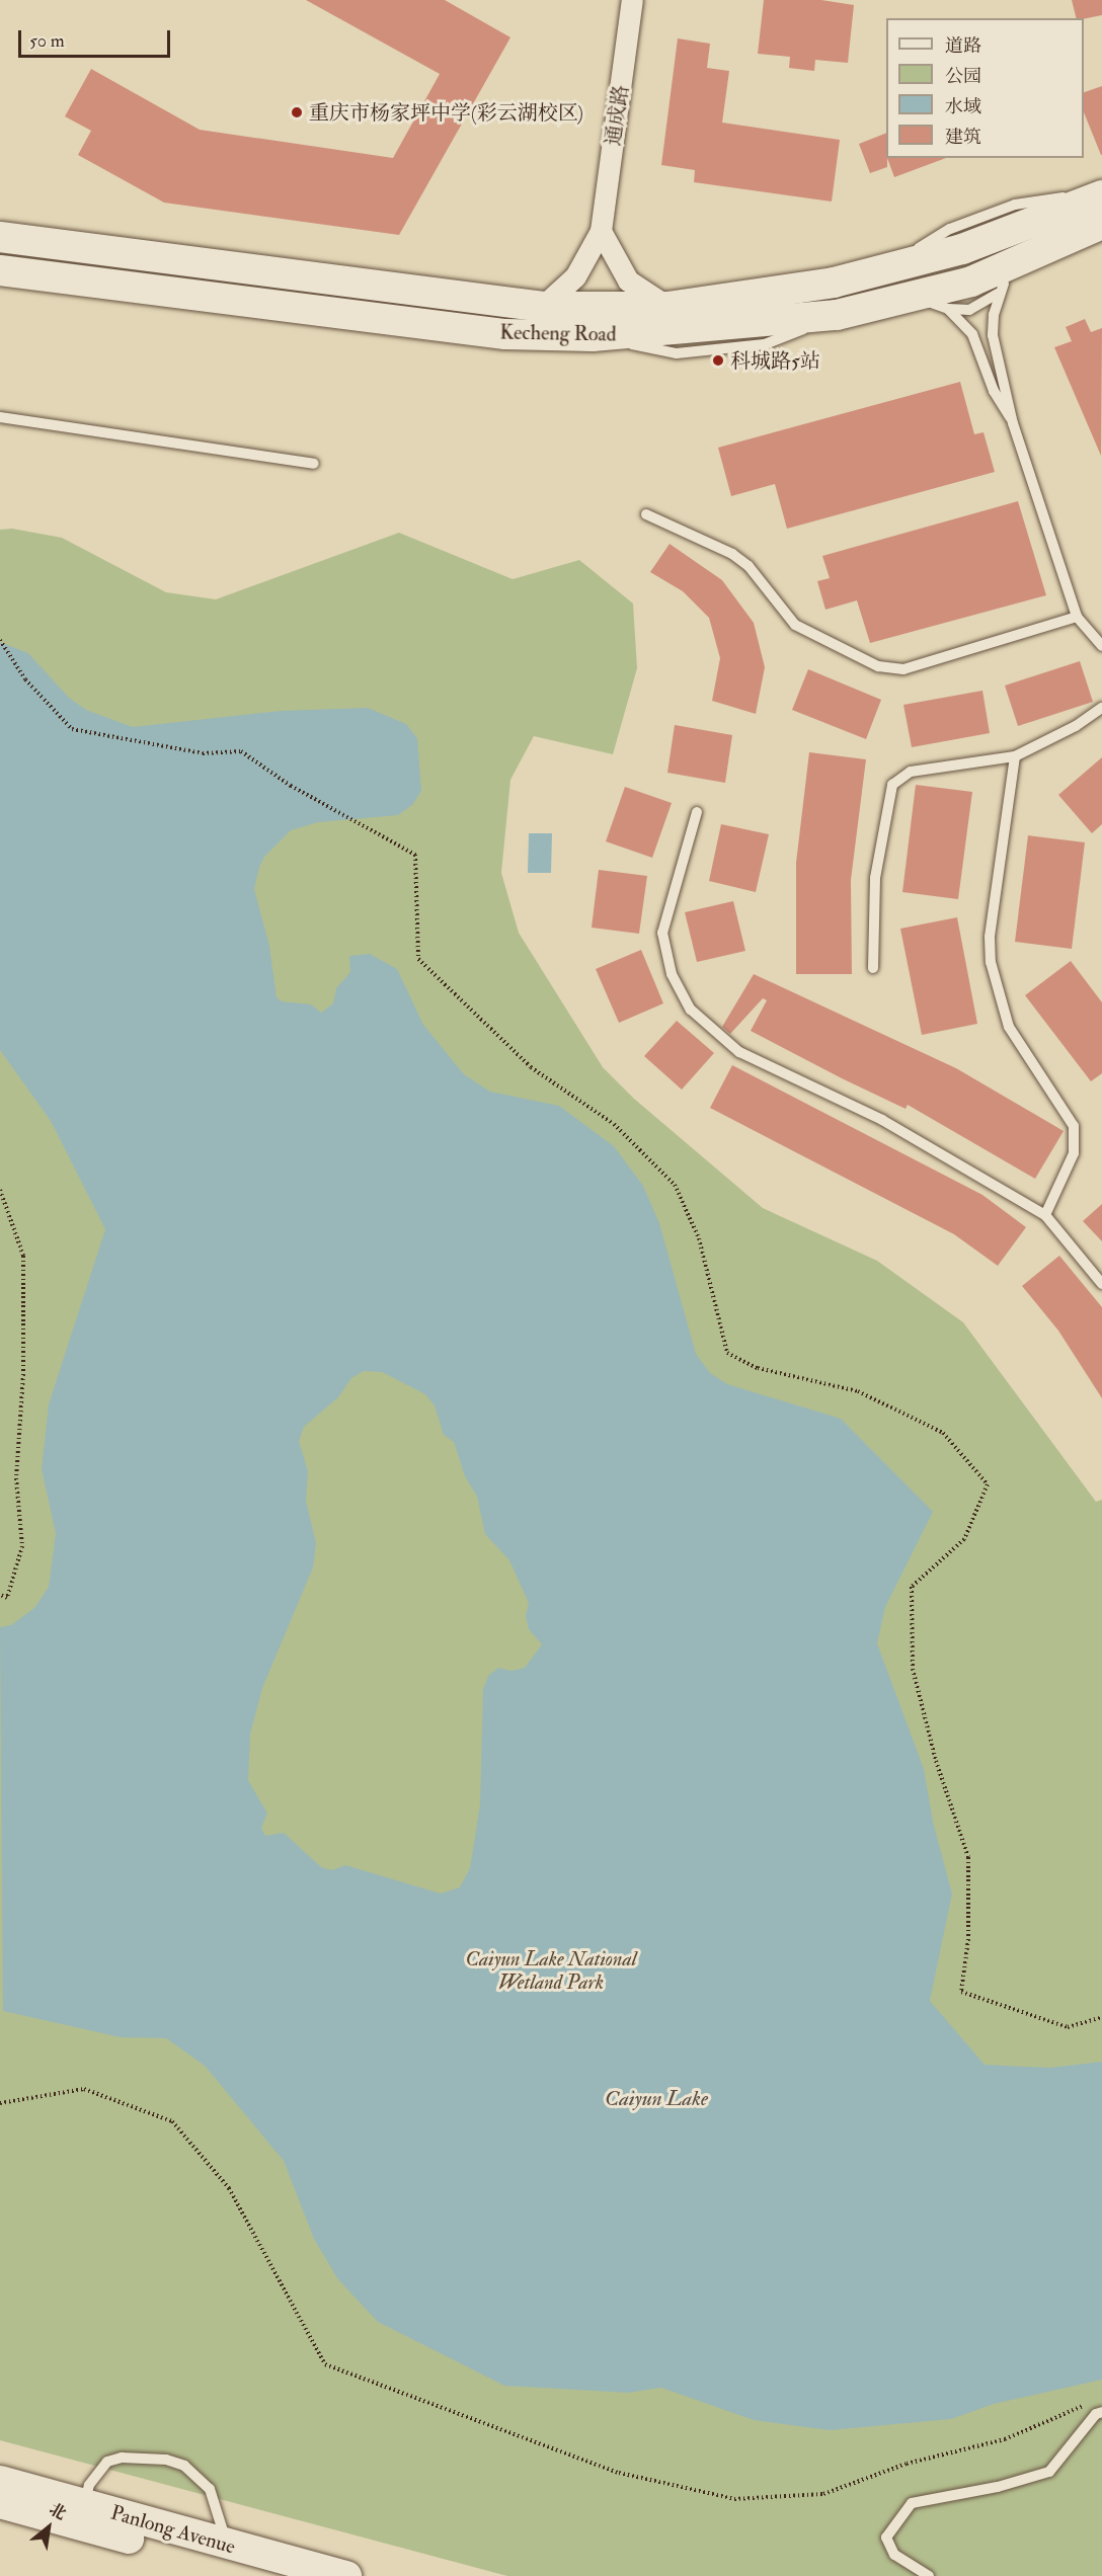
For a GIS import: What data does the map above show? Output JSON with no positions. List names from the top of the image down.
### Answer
{
  "streets": {
    "main road": ["Kecheng Road", "Panlong Avenue"],
    "street": ["通成路"]
  },
  "water": ["Caiyun Lake"],
  "parks": ["Caiyun Lake National Wetland Park"],
  "places": ["重庆市杨家坪中学(彩云湖校区)", "科城路5站"],
  "legend": [
    "道路",
    "公园",
    "水域",
    "建筑"
  ],
  "scale_bar": "50 m",
  "north": "top right"
}
